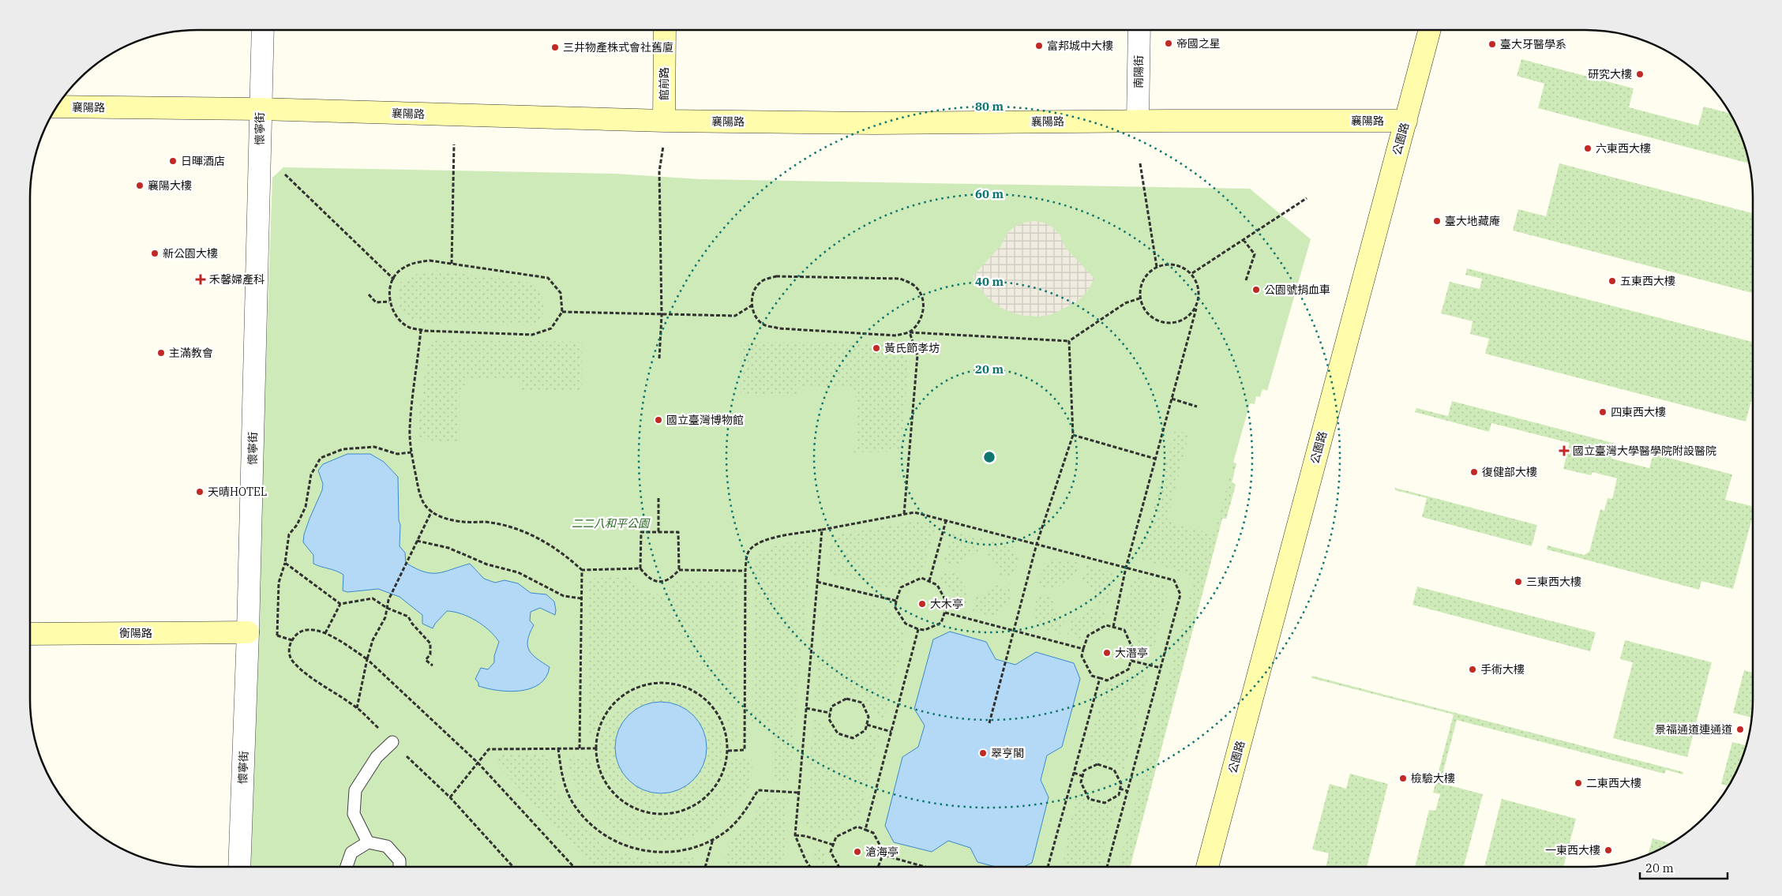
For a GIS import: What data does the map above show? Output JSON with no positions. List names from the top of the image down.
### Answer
{
  "streets": {
    "street": [
      "南陽街",
      "館前路",
      "襄陽路",
      "懷寧街",
      "公園路",
      "衡陽路"
    ]
  },
  "crossings": [
    ["南陽街", "襄陽路"],
    ["館前路", "襄陽路"],
    ["襄陽路", "懷寧街"],
    ["襄陽路", "公園路"],
    ["懷寧街", "衡陽路"]
  ],
  "parks": ["二二八和平公園"],
  "places": {
    "other": [
      "帝國之星",
      "臺大牙醫學系",
      "富邦城中大樓",
      "三井物產株式會社舊廈",
      "研究大樓",
      "六東西大樓",
      "日暉酒店",
      "襄陽大樓",
      "臺大地藏庵",
      "新公園大樓",
      "五東西大樓",
      "公園號捐血車",
      "黃氏節孝坊",
      "主滿教會",
      "四東西大樓",
      "國立臺灣博物館",
      "復健部大樓",
      "天晴HOTEL",
      "三東西大樓",
      "大木亭",
      "大潛亭",
      "手術大樓",
      "景福通道連通道",
      "翠亨閣",
      "檢驗大樓",
      "二東西大樓",
      "一東西大樓",
      "滄海亭"
    ],
    "health": ["禾馨婦產科", "國立臺灣大學醫學院附設醫院"]
  },
  "scale_bar": "20 m",
  "rings": [
    "80 m",
    "60 m",
    "40 m",
    "20 m"
  ]
}
